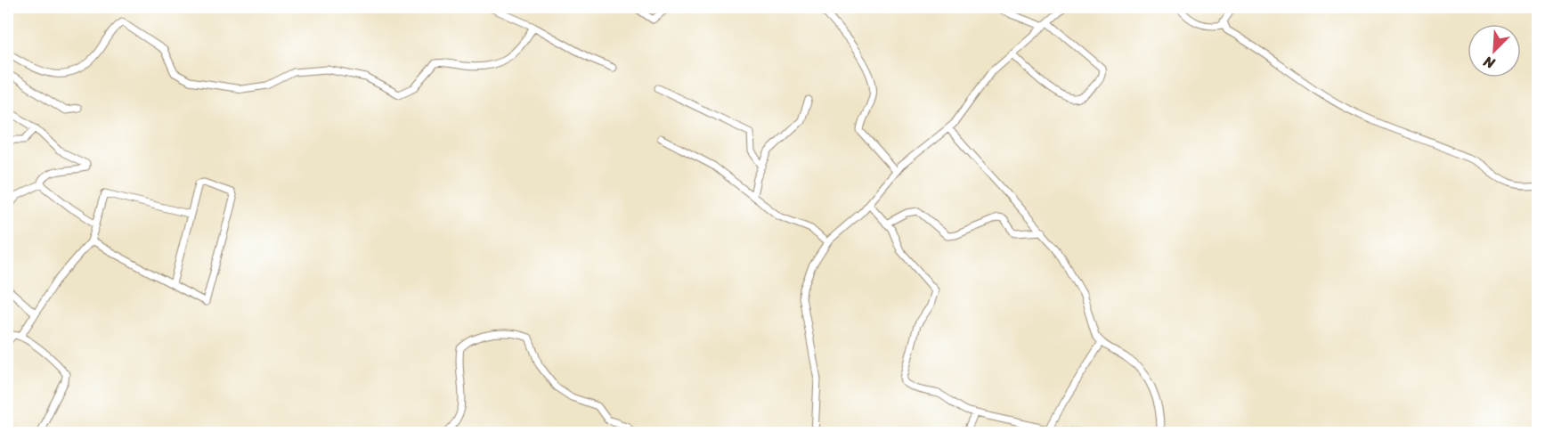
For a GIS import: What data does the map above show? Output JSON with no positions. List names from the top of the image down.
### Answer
{
  "north": "bottom left"
}
